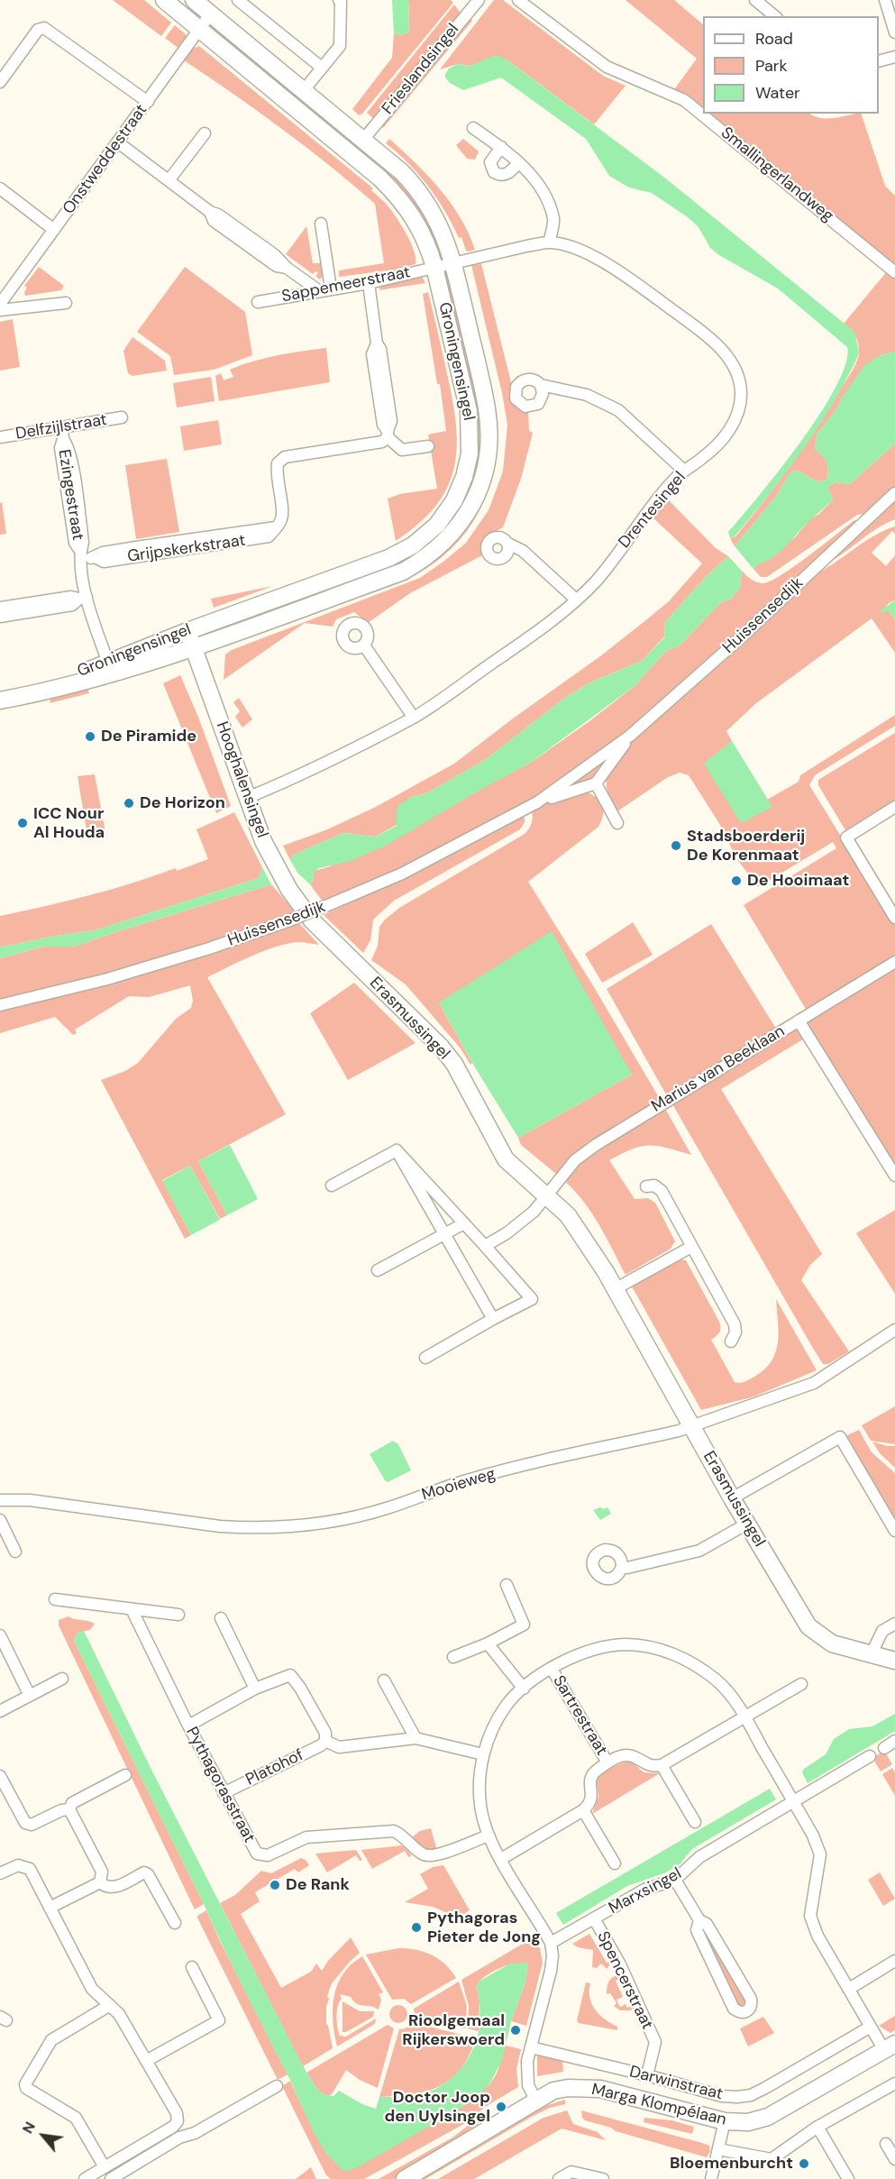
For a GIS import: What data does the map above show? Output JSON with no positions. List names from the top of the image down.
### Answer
{
  "streets": {
    "street": [
      "Frieslandsingel",
      "Onstweddestraat",
      "Smallingerlandweg",
      "Sappemeerstraat",
      "Groningensingel",
      "Delfzijlstraat",
      "Ezingestraat",
      "Drentesingel",
      "Grijpskerkstraat",
      "Huissensedijk",
      "Hooghalensingel",
      "Erasmussingel",
      "Marius van Beeklaan",
      "Mooieweg",
      "Sartrestraat",
      "Platohof",
      "Pythagorasstraat",
      "Marxsingel",
      "Spencerstraat",
      "Darwinstraat",
      "Marga Klompélaan"
    ]
  },
  "crossings": [
    ["Frieslandsingel", "Groningensingel"],
    ["Onstweddestraat", "Groningensingel"],
    ["Sappemeerstraat", "Groningensingel"],
    ["Sappemeerstraat", "Drentesingel"],
    ["Groningensingel", "Ezingestraat"],
    ["Groningensingel", "Drentesingel"],
    ["Groningensingel", "Hooghalensingel"],
    ["Delfzijlstraat", "Ezingestraat"],
    ["Ezingestraat", "Grijpskerkstraat"],
    ["Drentesingel", "Hooghalensingel"],
    ["Hooghalensingel", "Erasmussingel"],
    ["Erasmussingel", "Marius van Beeklaan"],
    ["Erasmussingel", "Mooieweg"],
    ["Platohof", "Pythagorasstraat"],
    ["Marxsingel", "Spencerstraat"],
    ["Spencerstraat", "Darwinstraat"]
  ],
  "places": [
    "De Piramide",
    "De Horizon",
    "ICC Nour Al Houda",
    "Stadsboerderij De Korenmaat",
    "De Hooimaat",
    "De Rank",
    "Pythagoras Pieter de Jong",
    "Rioolgemaal Rijkerswoerd",
    "Doctor Joop den Uylsingel",
    "Bloemenburcht"
  ],
  "legend": ["Road", "Park", "Water"],
  "north": "top left"
}
